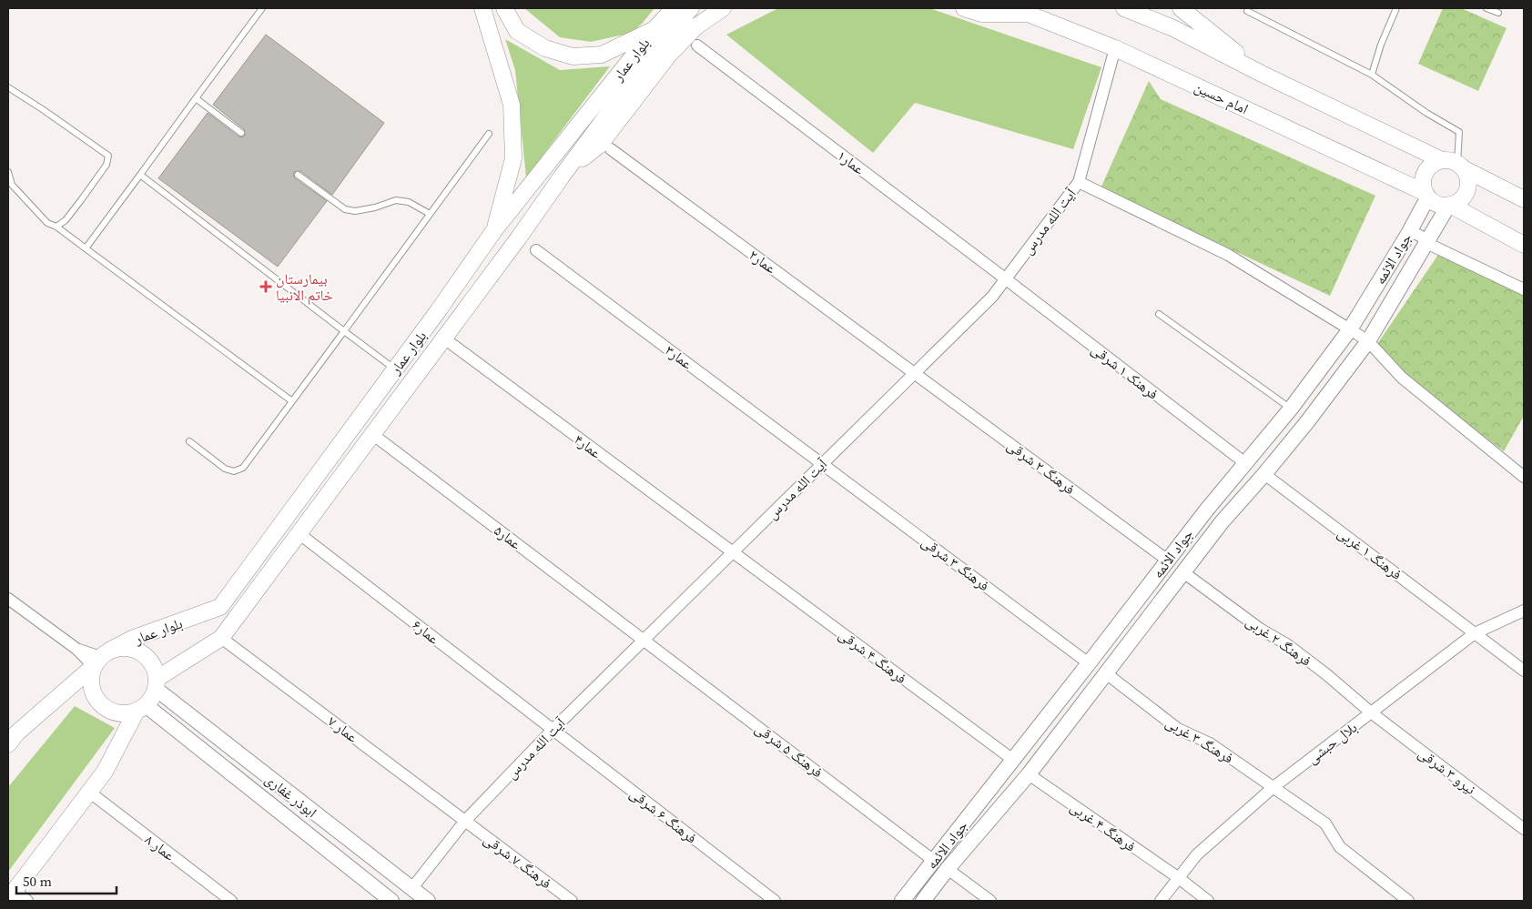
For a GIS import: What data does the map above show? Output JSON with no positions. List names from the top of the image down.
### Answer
{
  "streets": {
    "main road": ["بلوار عمار", "امام حسین"],
    "street": [
      "عمار۱",
      "آیت الله مدرس",
      "جواد الائمه",
      "عمار۲",
      "عمار۳",
      "فرهنک ۱ شرقی",
      "عمار۴",
      "فرهنگ ۲ شرقی",
      "عمار۵",
      "فرهنگ ۱ غربی",
      "فرهنگ ۳ شرقی",
      "عمار۶",
      "فرهنگ ۲ غربی",
      "فرهنگ ۴ شرقی",
      "عمار ۷",
      "فرهنگ ۳ غربی",
      "بلال حبشی",
      "فرهنگ ۵ شرقی",
      "نیرو ۳ شرقی",
      "ابوذر غفاری",
      "فرهنگ ۶ شرقی",
      "فرهنگ ۴ غربی",
      "عمار ۸",
      "فرهنگ ۷ شرقی"
    ]
  },
  "crossings": [
    ["بلوار عمار", "عمار۴"],
    ["بلوار عمار", "عمار۵"],
    ["بلوار عمار", "عمار۶"],
    ["بلوار عمار", "عمار ۷"],
    ["بلوار عمار", "ابوذر غفاری"],
    ["امام حسین", "آیت الله مدرس"],
    ["امام حسین", "جواد الائمه"],
    ["عمار۱", "آیت الله مدرس"],
    ["عمار۱", "فرهنک ۱ شرقی"],
    ["آیت الله مدرس", "عمار۲"],
    ["آیت الله مدرس", "عمار۳"],
    ["آیت الله مدرس", "فرهنک ۱ شرقی"],
    ["آیت الله مدرس", "عمار۴"],
    ["آیت الله مدرس", "فرهنگ ۲ شرقی"],
    ["آیت الله مدرس", "عمار۵"],
    ["آیت الله مدرس", "فرهنگ ۳ شرقی"],
    ["آیت الله مدرس", "عمار۶"],
    ["آیت الله مدرس", "فرهنگ ۴ شرقی"],
    ["آیت الله مدرس", "عمار ۷"],
    ["آیت الله مدرس", "فرهنگ ۵ شرقی"],
    ["آیت الله مدرس", "ابوذر غفاری"],
    ["آیت الله مدرس", "فرهنگ ۶ شرقی"],
    ["آیت الله مدرس", "فرهنگ ۷ شرقی"],
    ["جواد الائمه", "فرهنک ۱ شرقی"],
    ["جواد الائمه", "فرهنگ ۲ شرقی"],
    ["جواد الائمه", "فرهنگ ۱ غربی"],
    ["جواد الائمه", "فرهنگ ۳ شرقی"],
    ["جواد الائمه", "فرهنگ ۲ غربی"],
    ["جواد الائمه", "فرهنگ ۴ شرقی"],
    ["جواد الائمه", "فرهنگ ۳ غربی"],
    ["جواد الائمه", "فرهنگ ۵ شرقی"],
    ["جواد الائمه", "فرهنگ ۴ غربی"],
    ["عمار۲", "فرهنگ ۲ شرقی"],
    ["عمار۳", "فرهنگ ۳ شرقی"],
    ["عمار۴", "فرهنگ ۴ شرقی"],
    ["عمار۵", "فرهنگ ۵ شرقی"],
    ["فرهنگ ۱ غربی", "بلال حبشی"],
    ["عمار۶", "فرهنگ ۶ شرقی"],
    ["فرهنگ ۲ غربی", "بلال حبشی"],
    ["فرهنگ ۲ غربی", "نیرو ۳ شرقی"],
    ["عمار ۷", "فرهنگ ۷ شرقی"],
    ["فرهنگ ۳ غربی", "بلال حبشی"],
    ["بلال حبشی", "نیرو ۳ شرقی"],
    ["بلال حبشی", "فرهنگ ۴ غربی"]
  ],
  "places": {
    "health": ["بیمارستان خاتم الانبیا"]
  },
  "scale_bar": "50 m"
}
